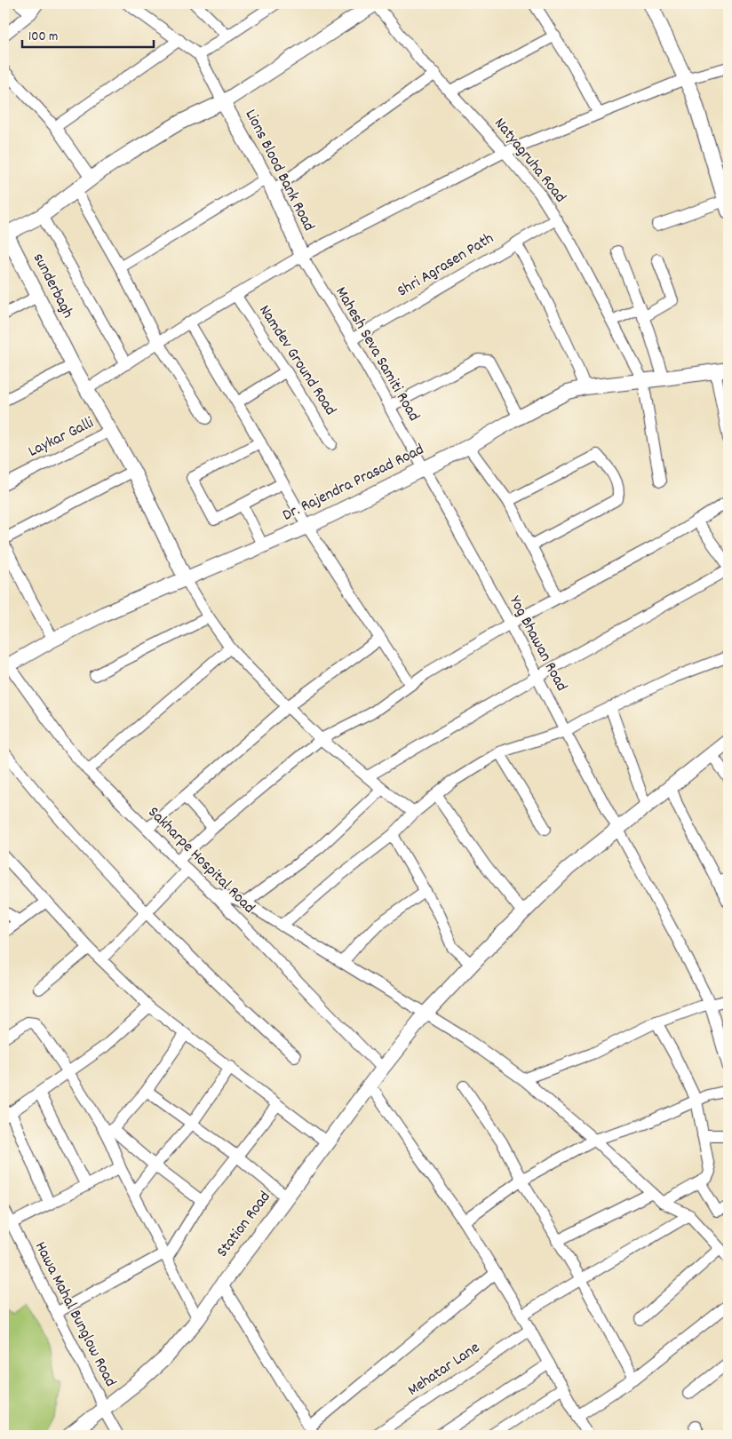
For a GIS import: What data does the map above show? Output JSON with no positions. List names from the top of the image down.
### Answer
{
  "streets": {
    "main road": [
      "Lions Blood Bank Road",
      "sunderbagh",
      "Dr. Rajendra Prasad Road",
      "Station Road"
    ],
    "street": [
      "Natyagruha Road",
      "Shri Agrasen Path",
      "Mahesh Seva Samiti Road",
      "Namdev Ground Road",
      "Laykar Galli",
      "Yog Bhawan Road",
      "Sakharpe Hospital Road",
      "Hawa Mahal Bunglow Road",
      "Mehatar Lane"
    ]
  },
  "crossings": [
    ["Natyagruha Road", "Shri Agrasen Path"],
    ["Natyagruha Road", "sunderbagh"],
    ["Natyagruha Road", "Dr. Rajendra Prasad Road"],
    ["Lions Blood Bank Road", "sunderbagh"],
    ["Lions Blood Bank Road", "Mahesh Seva Samiti Road"],
    ["Shri Agrasen Path", "Mahesh Seva Samiti Road"],
    ["sunderbagh", "Laykar Galli"],
    ["sunderbagh", "Dr. Rajendra Prasad Road"],
    ["Mahesh Seva Samiti Road", "Dr. Rajendra Prasad Road"],
    ["Mahesh Seva Samiti Road", "Yog Bhawan Road"],
    ["Dr. Rajendra Prasad Road", "Yog Bhawan Road"],
    ["Dr. Rajendra Prasad Road", "Sakharpe Hospital Road"],
    ["Sakharpe Hospital Road", "Station Road"],
    ["Station Road", "Hawa Mahal Bunglow Road"]
  ],
  "scale_bar": "100 m"
}
